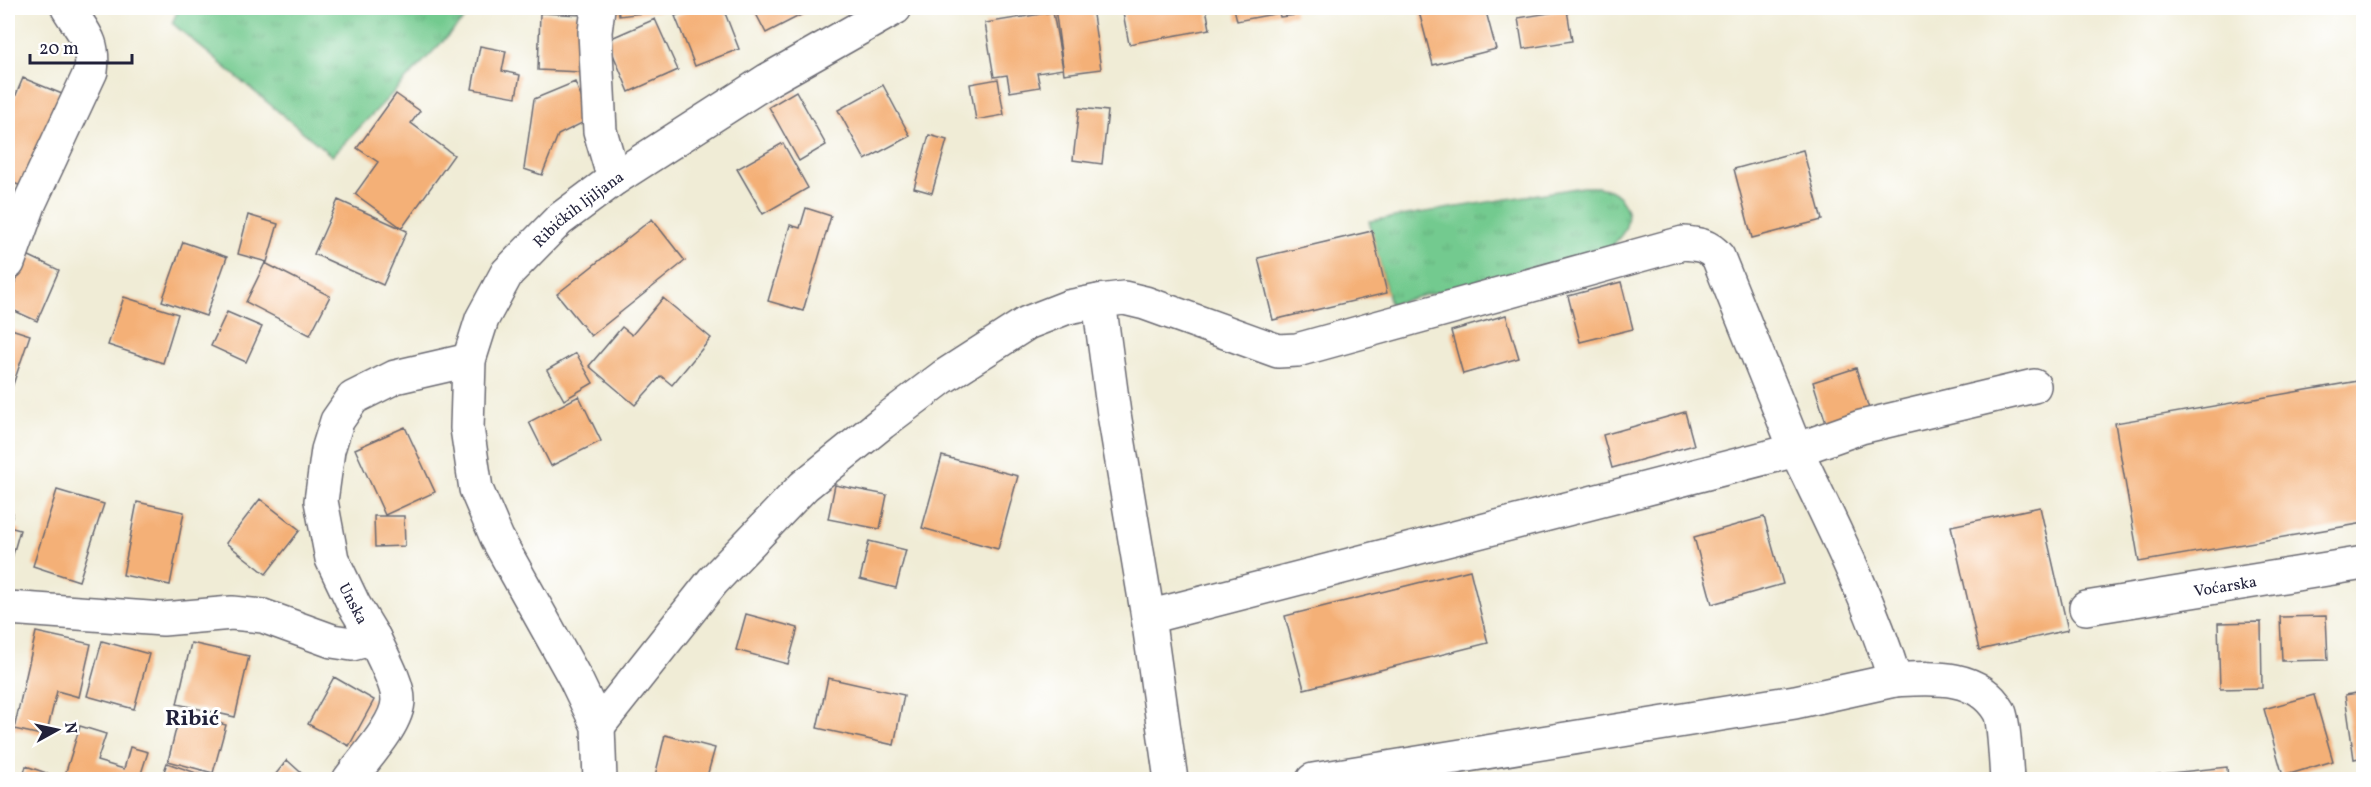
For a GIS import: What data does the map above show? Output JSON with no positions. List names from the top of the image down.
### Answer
{
  "streets": {
    "street": ["Ribićkih ljiljana", "Voćarska", "Unska"]
  },
  "crossings": [
    ["Ribićkih ljiljana", "Unska"]
  ],
  "districts": ["Ribić"],
  "scale_bar": "20 m",
  "north": "right"
}
